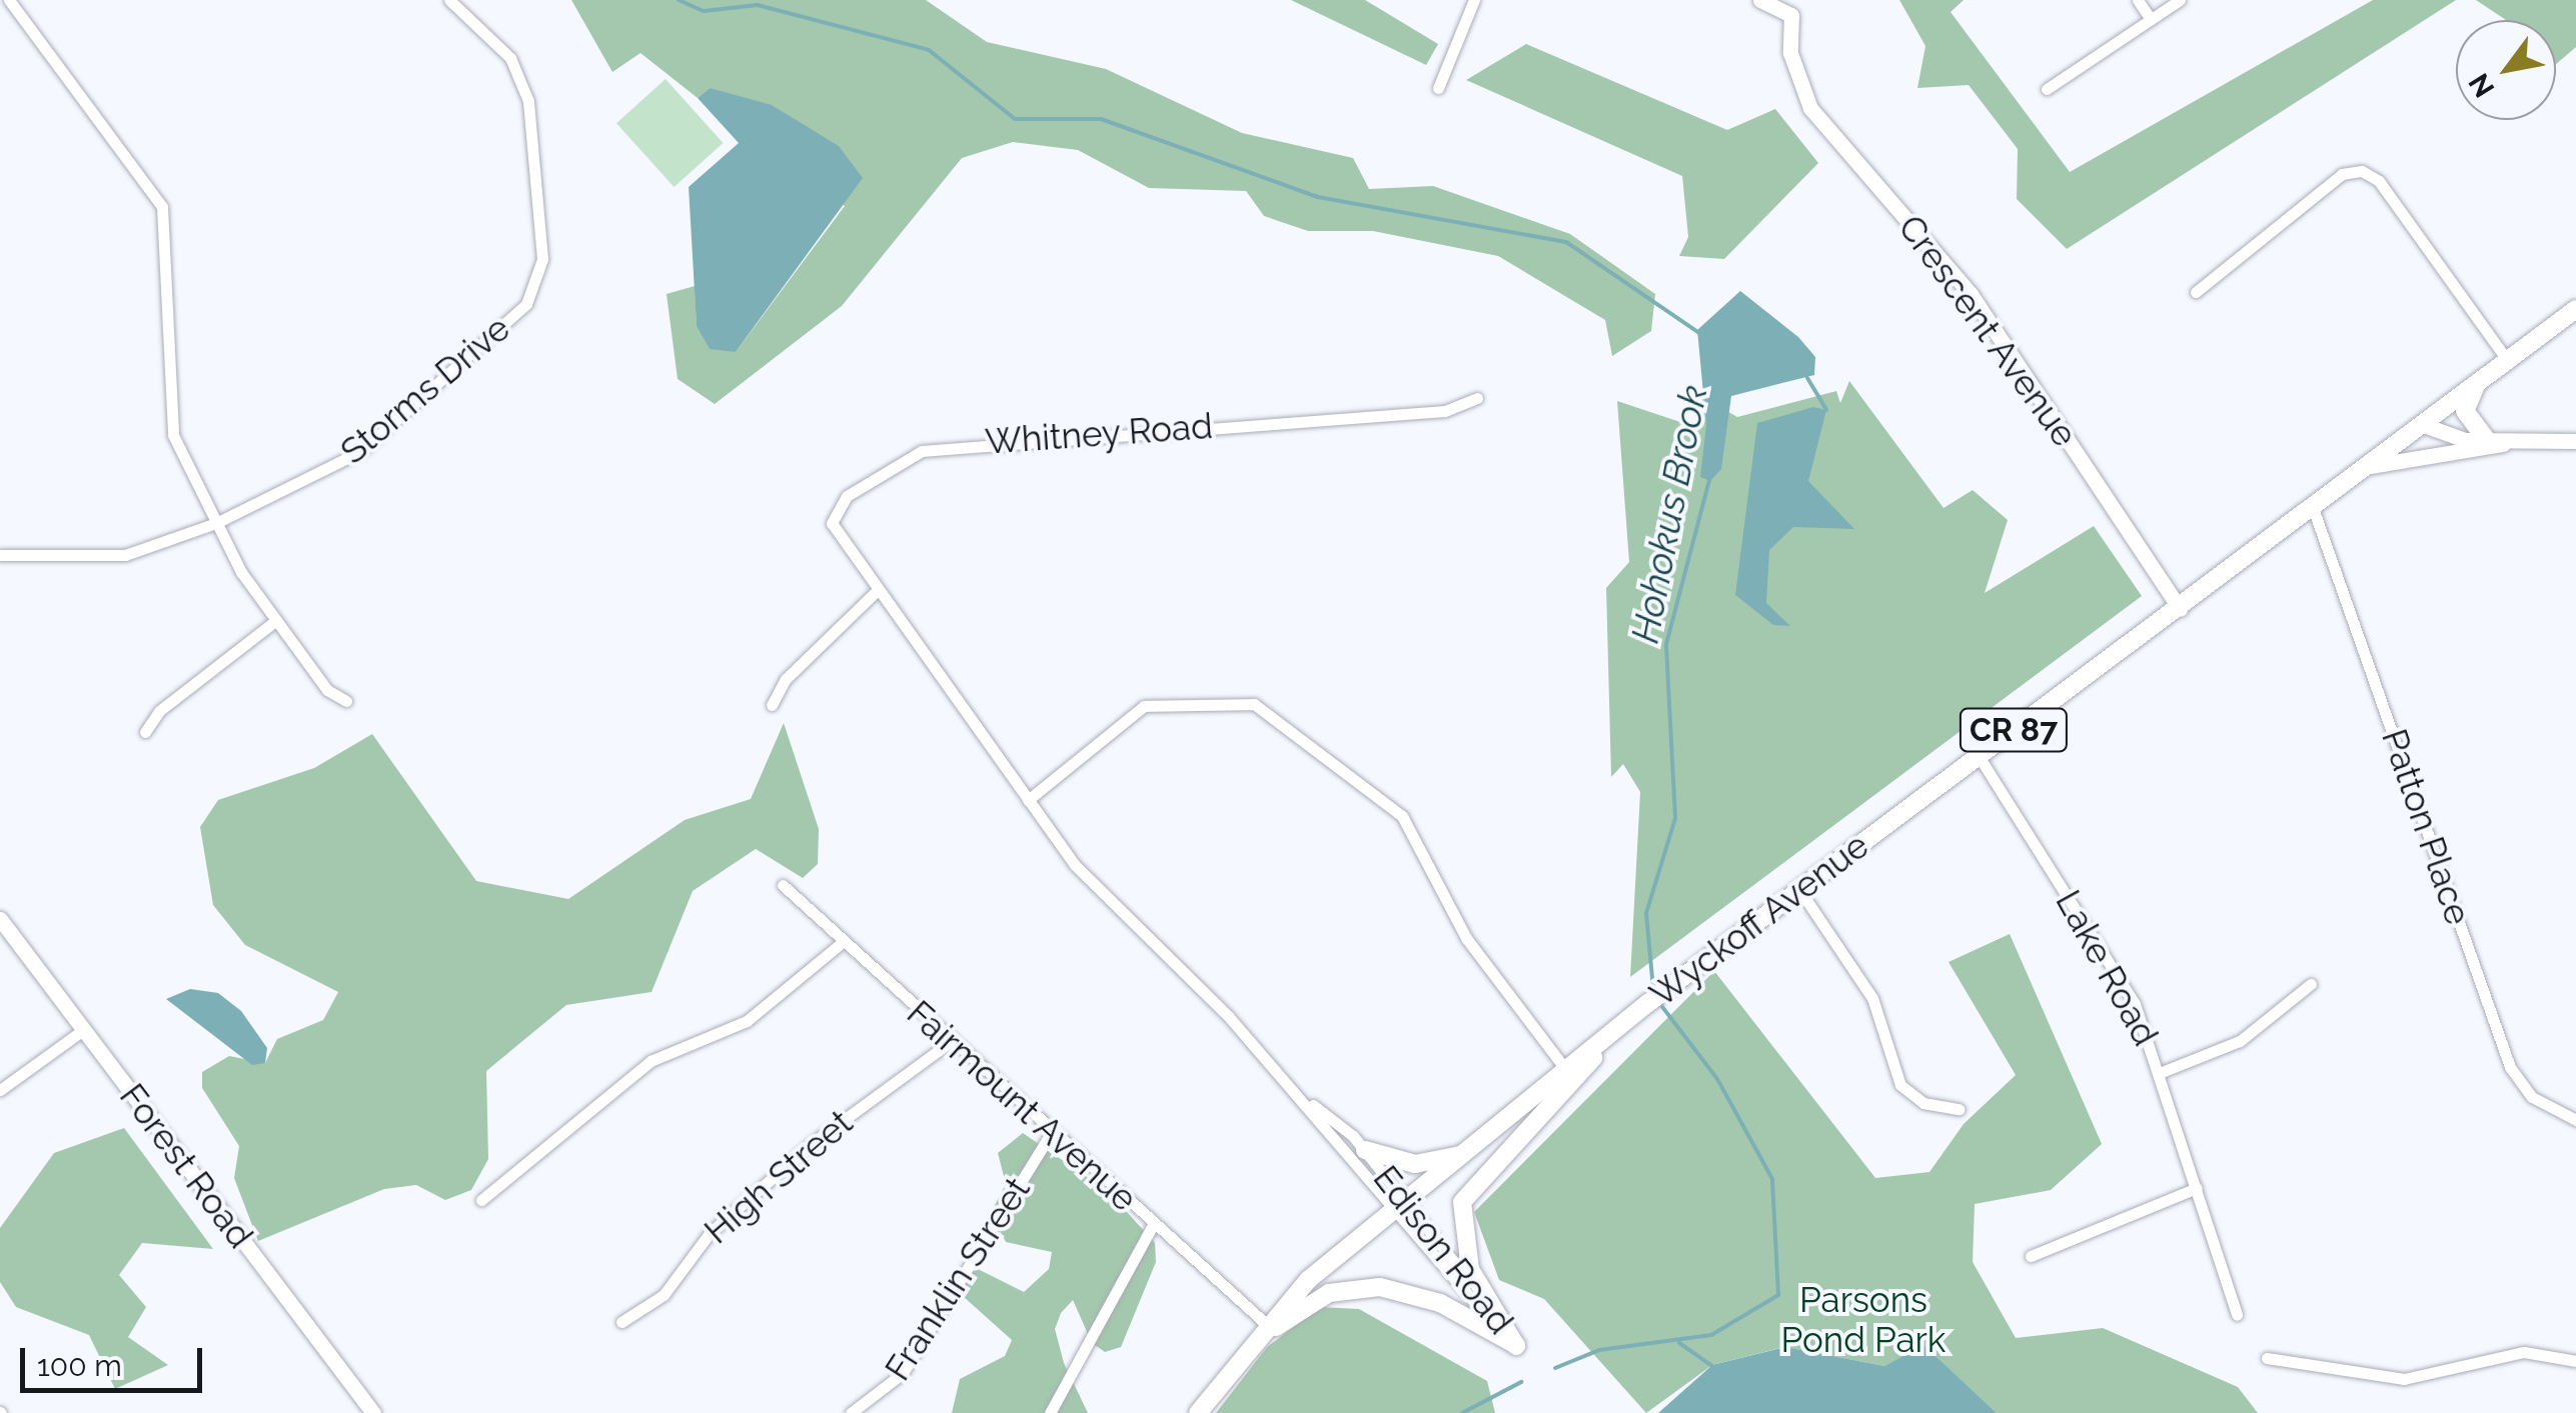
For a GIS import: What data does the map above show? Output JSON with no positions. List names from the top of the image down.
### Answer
{
  "streets": {
    "main road": [
      "Crescent Avenue",
      "CR 87",
      "Wyckoff Avenue",
      "Forest Road"
    ],
    "street": [
      "Storms Drive",
      "Whitney Road",
      "Patton Place",
      "Lake Road",
      "Fairmount Avenue",
      "High Street",
      "Edison Road",
      "Franklin Street"
    ]
  },
  "crossings": [
    ["Crescent Avenue", "Wyckoff Avenue"],
    ["Whitney Road", "Edison Road"],
    ["Patton Place", "Wyckoff Avenue"],
    ["Wyckoff Avenue", "Lake Road"],
    ["Wyckoff Avenue", "Fairmount Avenue"],
    ["Wyckoff Avenue", "Edison Road"],
    ["Fairmount Avenue", "High Street"],
    ["Fairmount Avenue", "Franklin Street"]
  ],
  "water": ["Hohokus Brook"],
  "parks": ["Parsons Pond Park"],
  "scale_bar": "100 m",
  "north": "bottom left"
}
